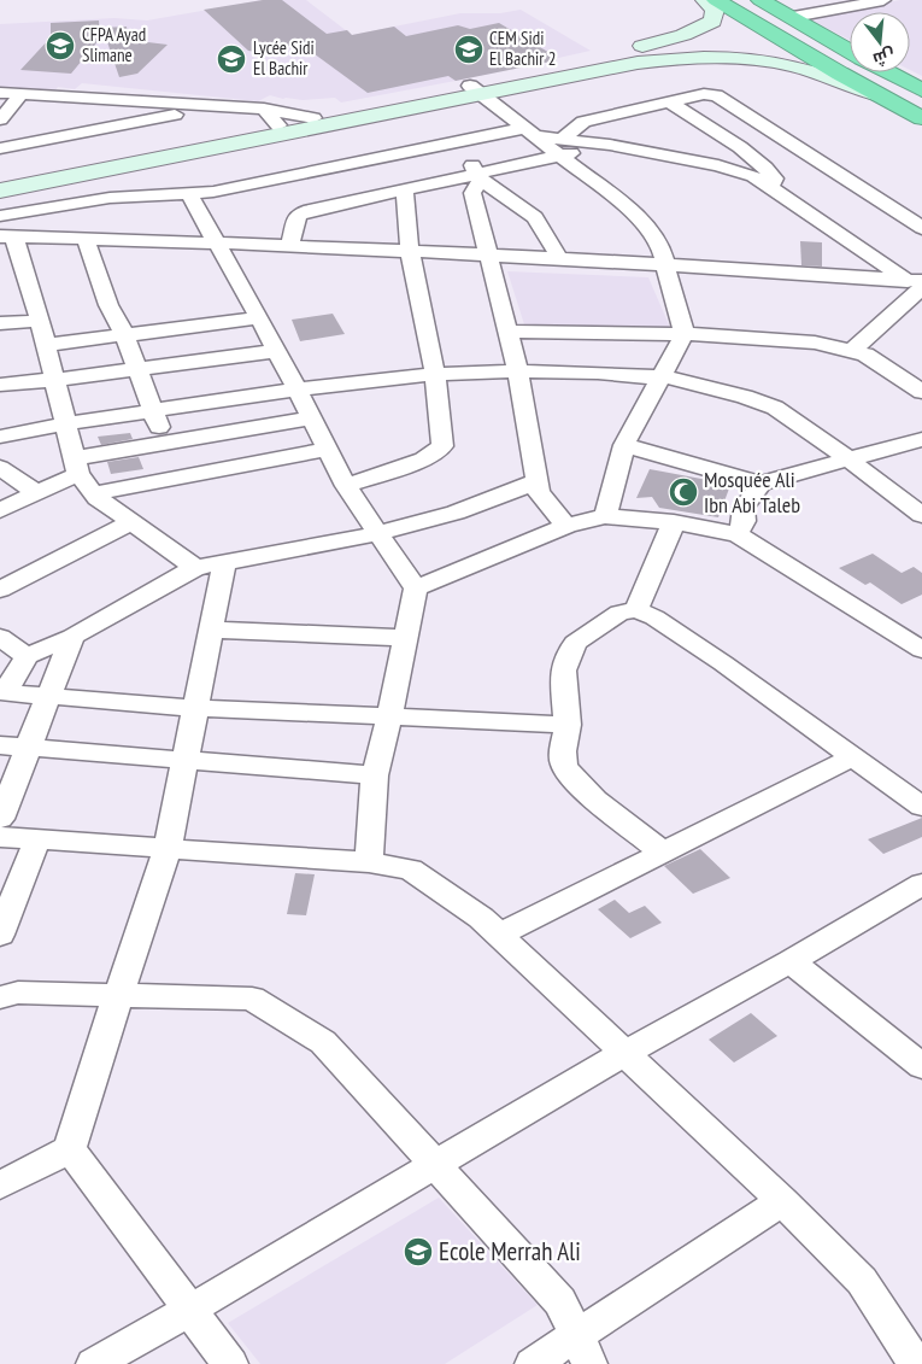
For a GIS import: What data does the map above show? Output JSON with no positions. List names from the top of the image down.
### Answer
{
  "places": {
    "school or university": [
      "CFPA Ayad Slimane",
      "CEM Sidi El Bachir 2",
      "Lycée Sidi El Bachir",
      "Ecole Merrah Ali"
    ],
    "mosque": ["Mosquée Ali Ibn Abi Taleb"]
  },
  "north": "bottom"
}
